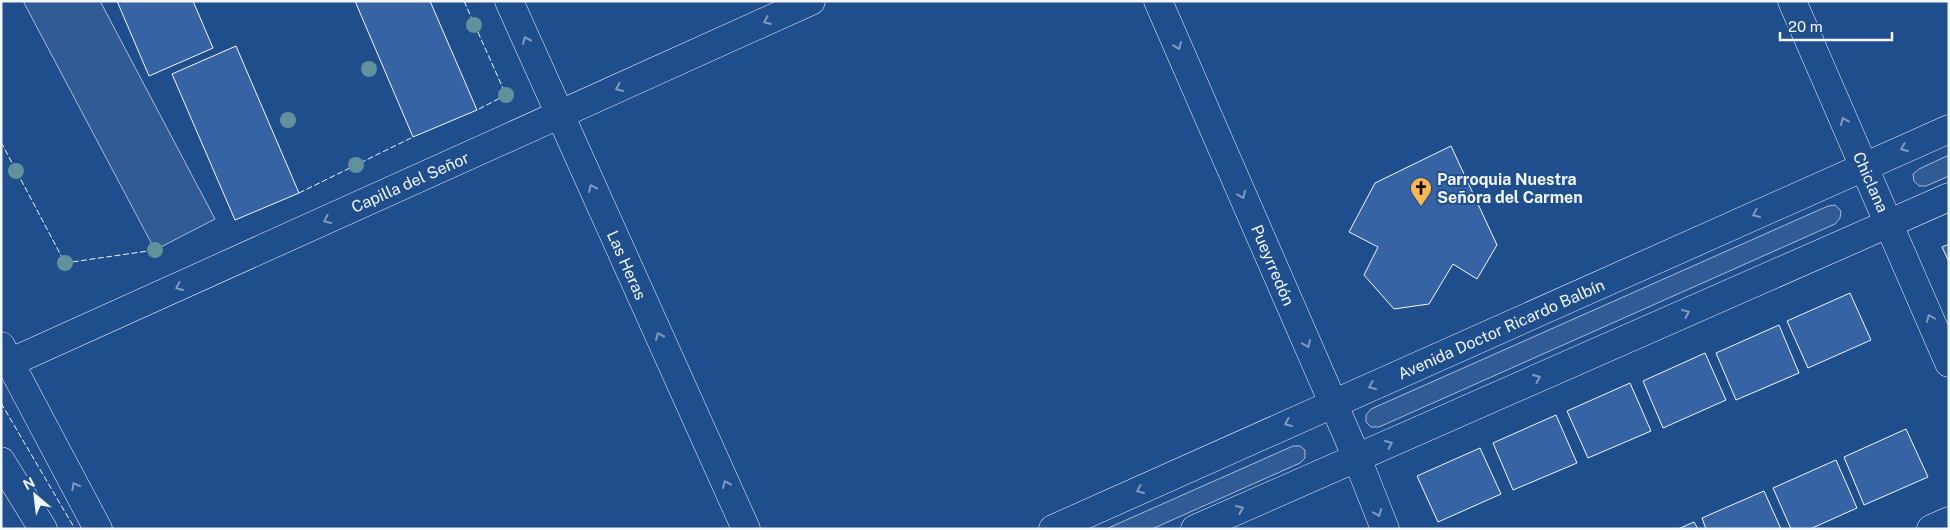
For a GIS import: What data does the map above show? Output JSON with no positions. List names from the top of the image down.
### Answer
{
  "streets": {
    "main road": [
      "Capilla del Señor",
      "Chiclana",
      "Las Heras",
      "Pueyrredón",
      "Avenida Doctor Ricardo Balbín"
    ]
  },
  "crossings": [
    ["Capilla del Señor", "Las Heras"],
    ["Chiclana", "Avenida Doctor Ricardo Balbín"],
    ["Pueyrredón", "Avenida Doctor Ricardo Balbín"]
  ],
  "one_way": [
    "Capilla del Señor",
    "Chiclana",
    "Las Heras",
    "Pueyrredón"
  ],
  "places": {
    "church": ["Parroquia Nuestra Señora del Carmen"]
  },
  "scale_bar": "20 m",
  "north": "top left"
}
